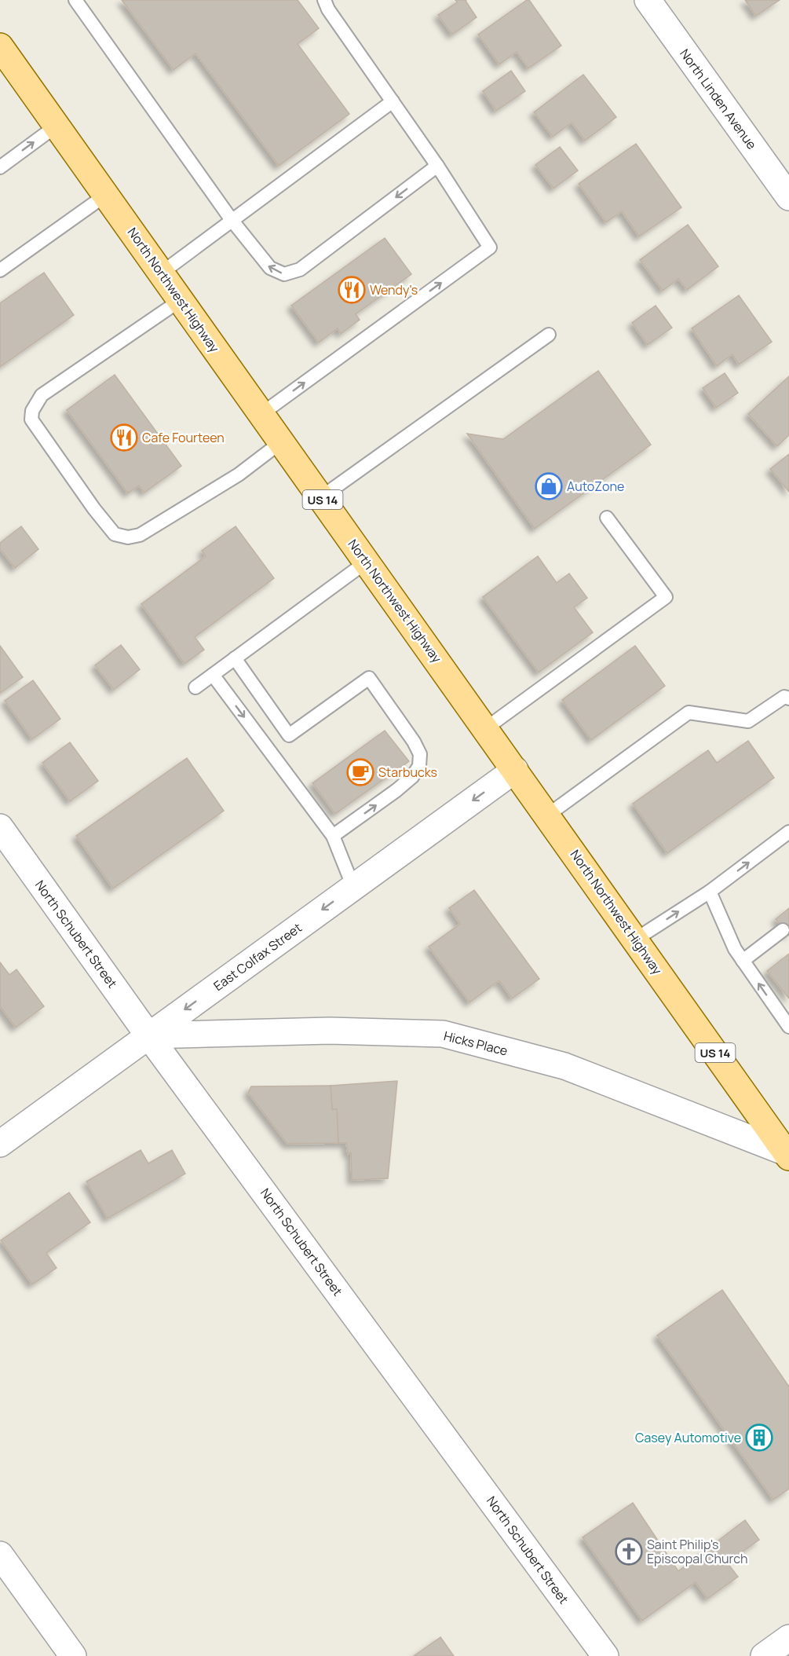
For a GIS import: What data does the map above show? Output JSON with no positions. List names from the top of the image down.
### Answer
{
  "streets": {
    "main road": ["North Northwest Highway", "US 14"],
    "street": [
      "North Linden Avenue",
      "North Schubert Street",
      "East Colfax Street",
      "Hicks Place"
    ]
  },
  "crossings": [
    ["North Northwest Highway", "East Colfax Street"],
    ["North Northwest Highway", "Hicks Place"],
    ["North Schubert Street", "East Colfax Street"],
    ["North Schubert Street", "Hicks Place"],
    ["East Colfax Street", "Hicks Place"]
  ],
  "one_way": ["East Colfax Street"],
  "places": {
    "restaurant": ["Wendy's", "Cafe Fourteen"],
    "shop": ["AutoZone"],
    "cafe": ["Starbucks"],
    "building": ["Casey Automotive"],
    "church": ["Saint Philip's Episcopal Church"]
  }
}
